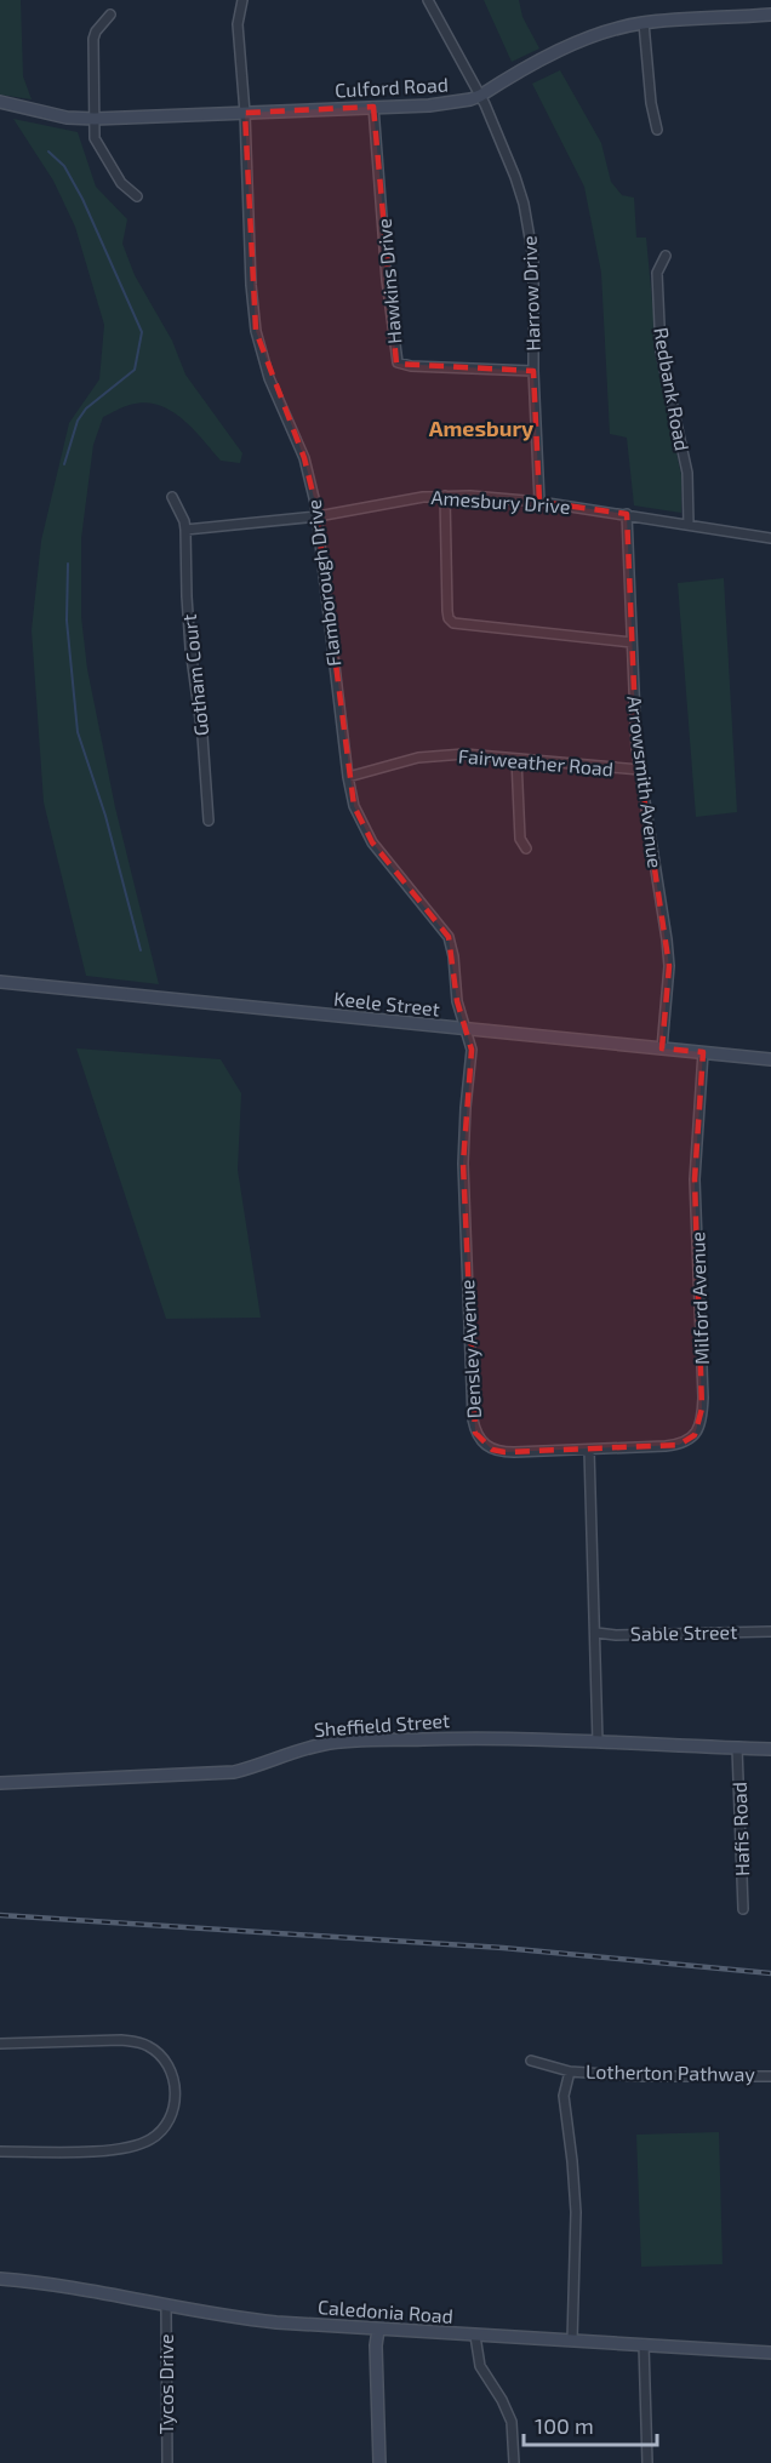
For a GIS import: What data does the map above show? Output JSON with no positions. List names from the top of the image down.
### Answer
{
  "streets": {
    "street": [
      "Culford Road",
      "Hawkins Drive",
      "Harrow Drive",
      "Redbank Road",
      "Amesbury Drive",
      "Flamborough Drive",
      "Gotham Court",
      "Fairweather Road",
      "Arrowsmith Avenue",
      "Keele Street",
      "Milford Avenue",
      "Densley Avenue",
      "Sable Street",
      "Sheffield Street",
      "Hafis Road",
      "Lotherton Pathway",
      "Caledonia Road",
      "Tycos Drive"
    ]
  },
  "crossings": [
    ["Culford Road", "Hawkins Drive"],
    ["Culford Road", "Harrow Drive"],
    ["Culford Road", "Flamborough Drive"],
    ["Hawkins Drive", "Harrow Drive"],
    ["Harrow Drive", "Amesbury Drive"],
    ["Redbank Road", "Amesbury Drive"],
    ["Amesbury Drive", "Flamborough Drive"],
    ["Amesbury Drive", "Gotham Court"],
    ["Amesbury Drive", "Arrowsmith Avenue"],
    ["Flamborough Drive", "Fairweather Road"],
    ["Flamborough Drive", "Keele Street"],
    ["Flamborough Drive", "Densley Avenue"],
    ["Fairweather Road", "Arrowsmith Avenue"],
    ["Arrowsmith Avenue", "Keele Street"],
    ["Keele Street", "Milford Avenue"],
    ["Keele Street", "Densley Avenue"],
    ["Milford Avenue", "Densley Avenue"],
    ["Sheffield Street", "Hafis Road"],
    ["Lotherton Pathway", "Caledonia Road"],
    ["Caledonia Road", "Tycos Drive"]
  ],
  "districts": ["Amesbury"],
  "scale_bar": "100 m"
}
